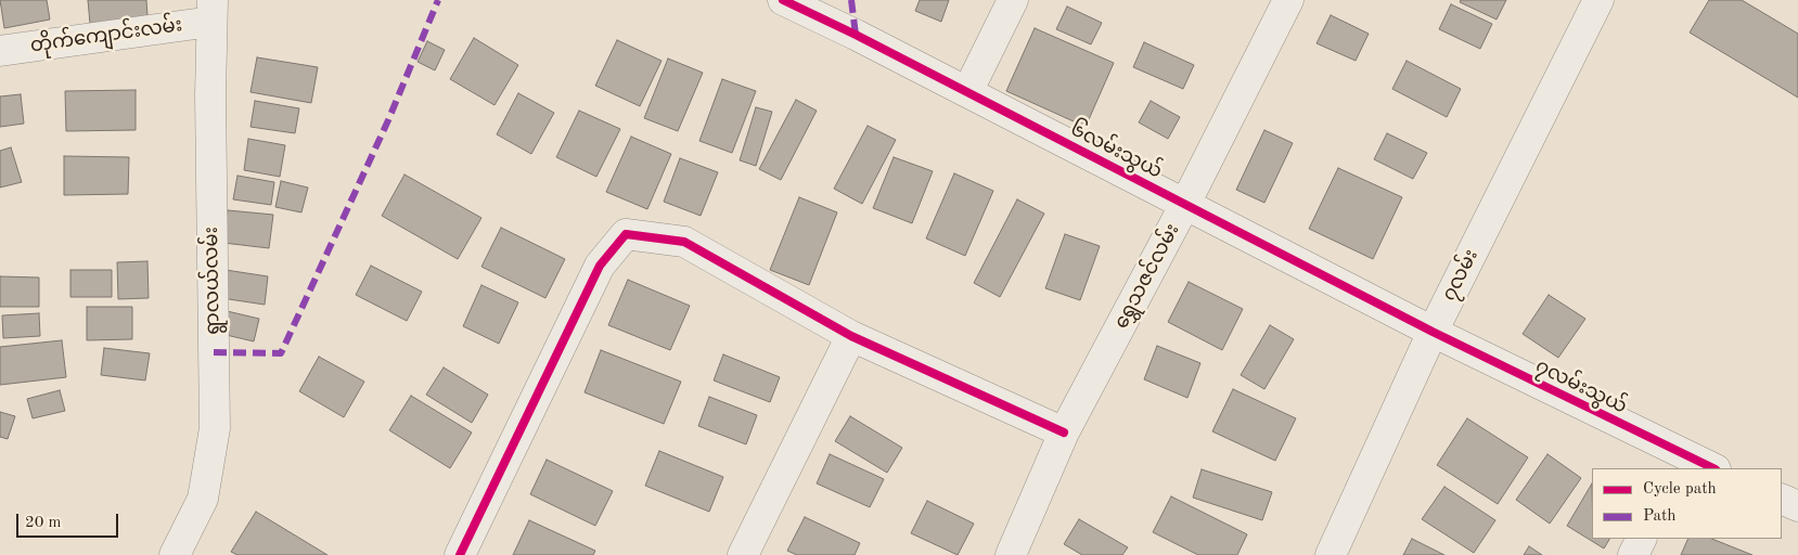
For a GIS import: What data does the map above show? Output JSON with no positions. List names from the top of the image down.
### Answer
{
  "streets": {
    "street": [
      "တိုက်ကျောင်းလမ်း",
      "၆လမ်းသွယ်",
      "၇လမ်း",
      "ရွှေသဇင်လမ်း",
      "ရွာလယ်လမ်း",
      "၇လမ်းသွယ်"
    ]
  },
  "crossings": [
    ["တိုက်ကျောင်းလမ်း", "ရွာလယ်လမ်း"],
    ["၆လမ်းသွယ်", "၇လမ်း"],
    ["၆လမ်းသွယ်", "ရွှေသဇင်လမ်း"],
    ["၆လမ်းသွယ်", "၇လမ်းသွယ်"],
    ["၇လမ်း", "၇လမ်းသွယ်"]
  ],
  "legend": ["Cycle path", "Path"],
  "scale_bar": "20 m"
}
